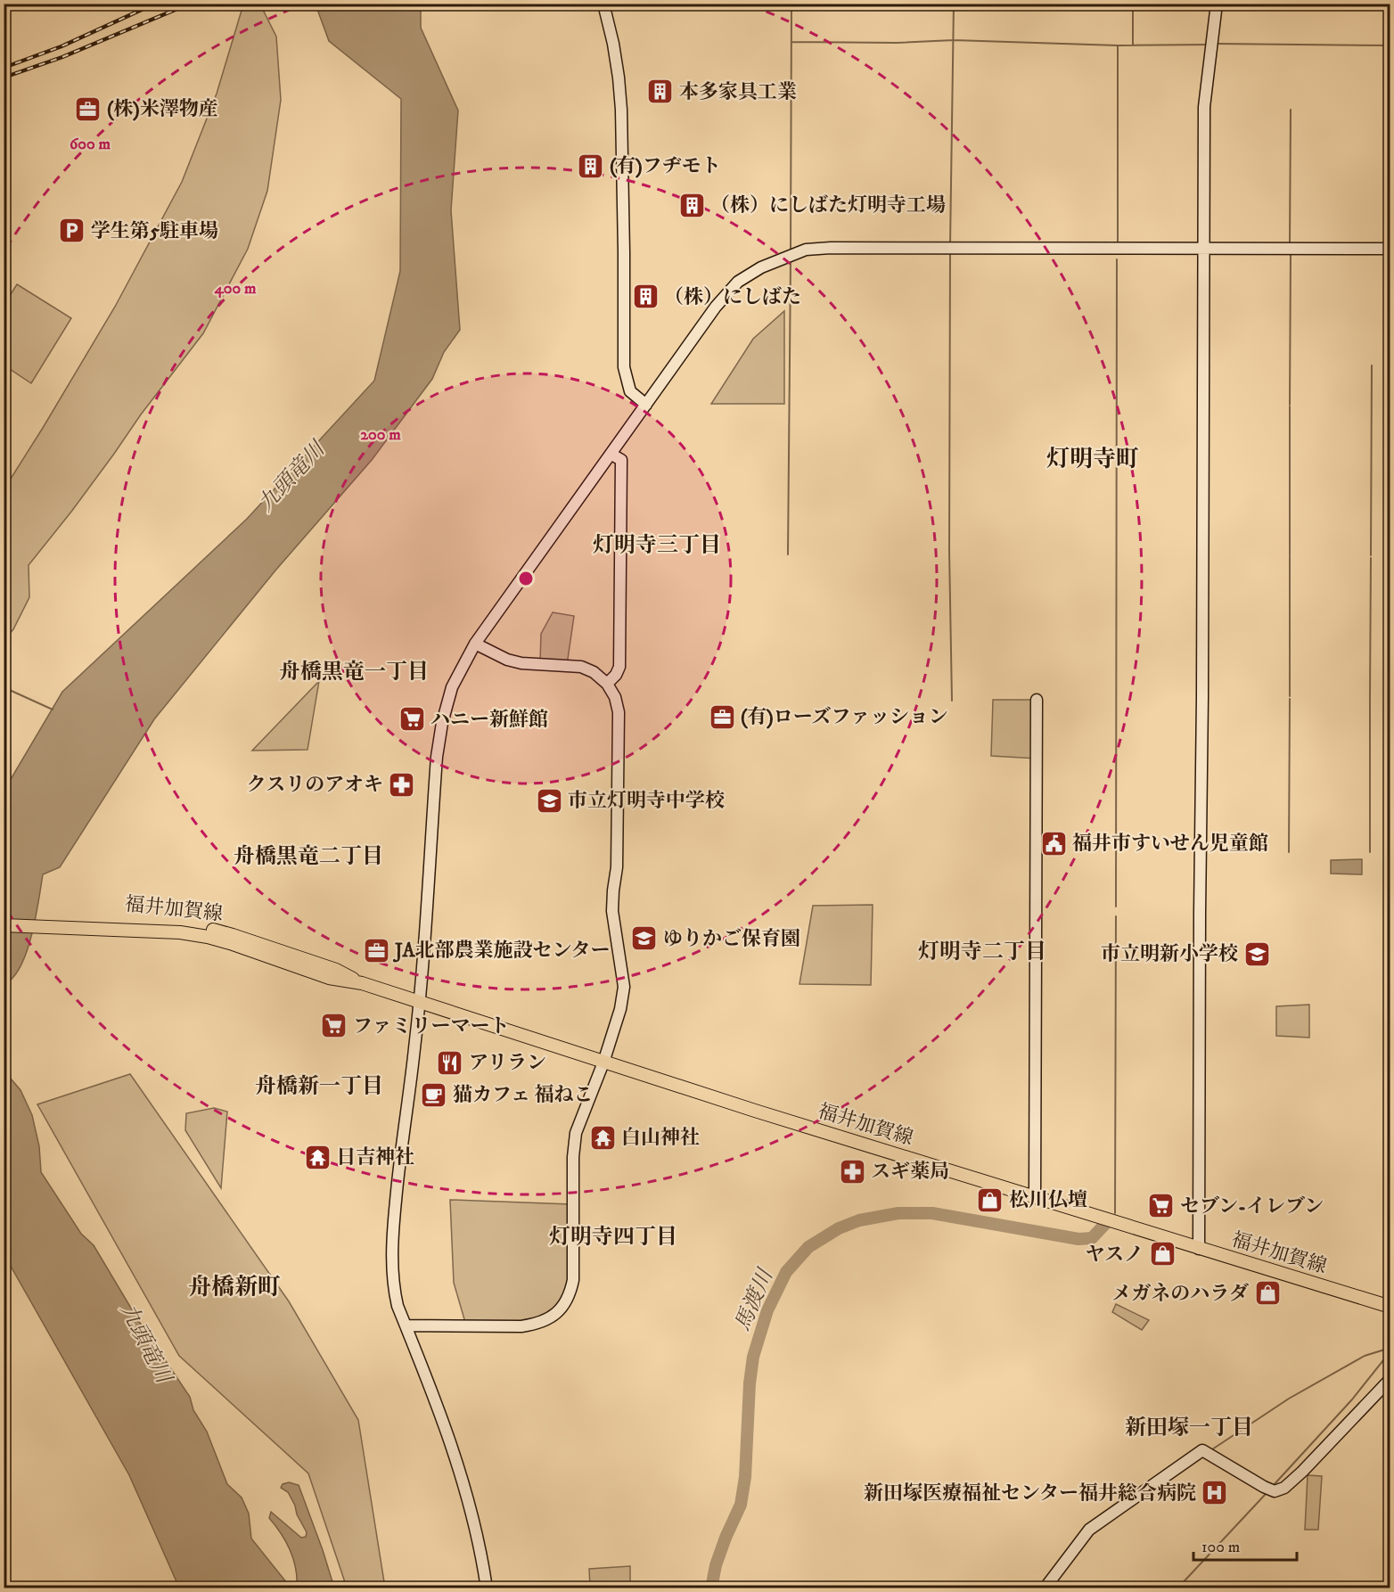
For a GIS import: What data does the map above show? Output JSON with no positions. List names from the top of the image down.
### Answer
{
  "streets": {
    "main road": ["福井加賀線"]
  },
  "districts": [
    "灯明寺町",
    "灯明寺三丁目",
    "舟橋黒竜一丁目",
    "舟橋黒竜二丁目",
    "灯明寺二丁目",
    "舟橋新一丁目",
    "灯明寺四丁目",
    "舟橋新町",
    "新田塚一丁目"
  ],
  "water": ["九頭竜川", "馬渡川"],
  "places": {
    "building": [
      "本多家具工業",
      "(有)フヂモト",
      "（株）にしばた灯明寺工場",
      "（株）にしばた"
    ],
    "office": ["(株)米澤物産", "(有)ローズファッション", "JA北部農業施設センター"],
    "parking": ["学生第5駐車場"],
    "supermarket": ["ハニー新鮮館", "ファミリーマート", "セブン-イレブン"],
    "pharmacy": ["クスリのアオキ", "スギ薬局"],
    "school or university": ["市立灯明寺中学校", "ゆりかご保育園", "市立明新小学校"],
    "public building": ["福井市すいせん児童館"],
    "restaurant": ["アリラン"],
    "cafe": ["猫カフェ 福ねこ"],
    "temple": ["白山神社", "日吉神社"],
    "shop": ["松川仏壇", "ヤスノ", "メガネのハラダ"],
    "hospital": ["新田塚医療福祉センター福井総合病院"]
  },
  "scale_bar": "100 m",
  "rings": ["600 m", "400 m", "200 m"]
}
